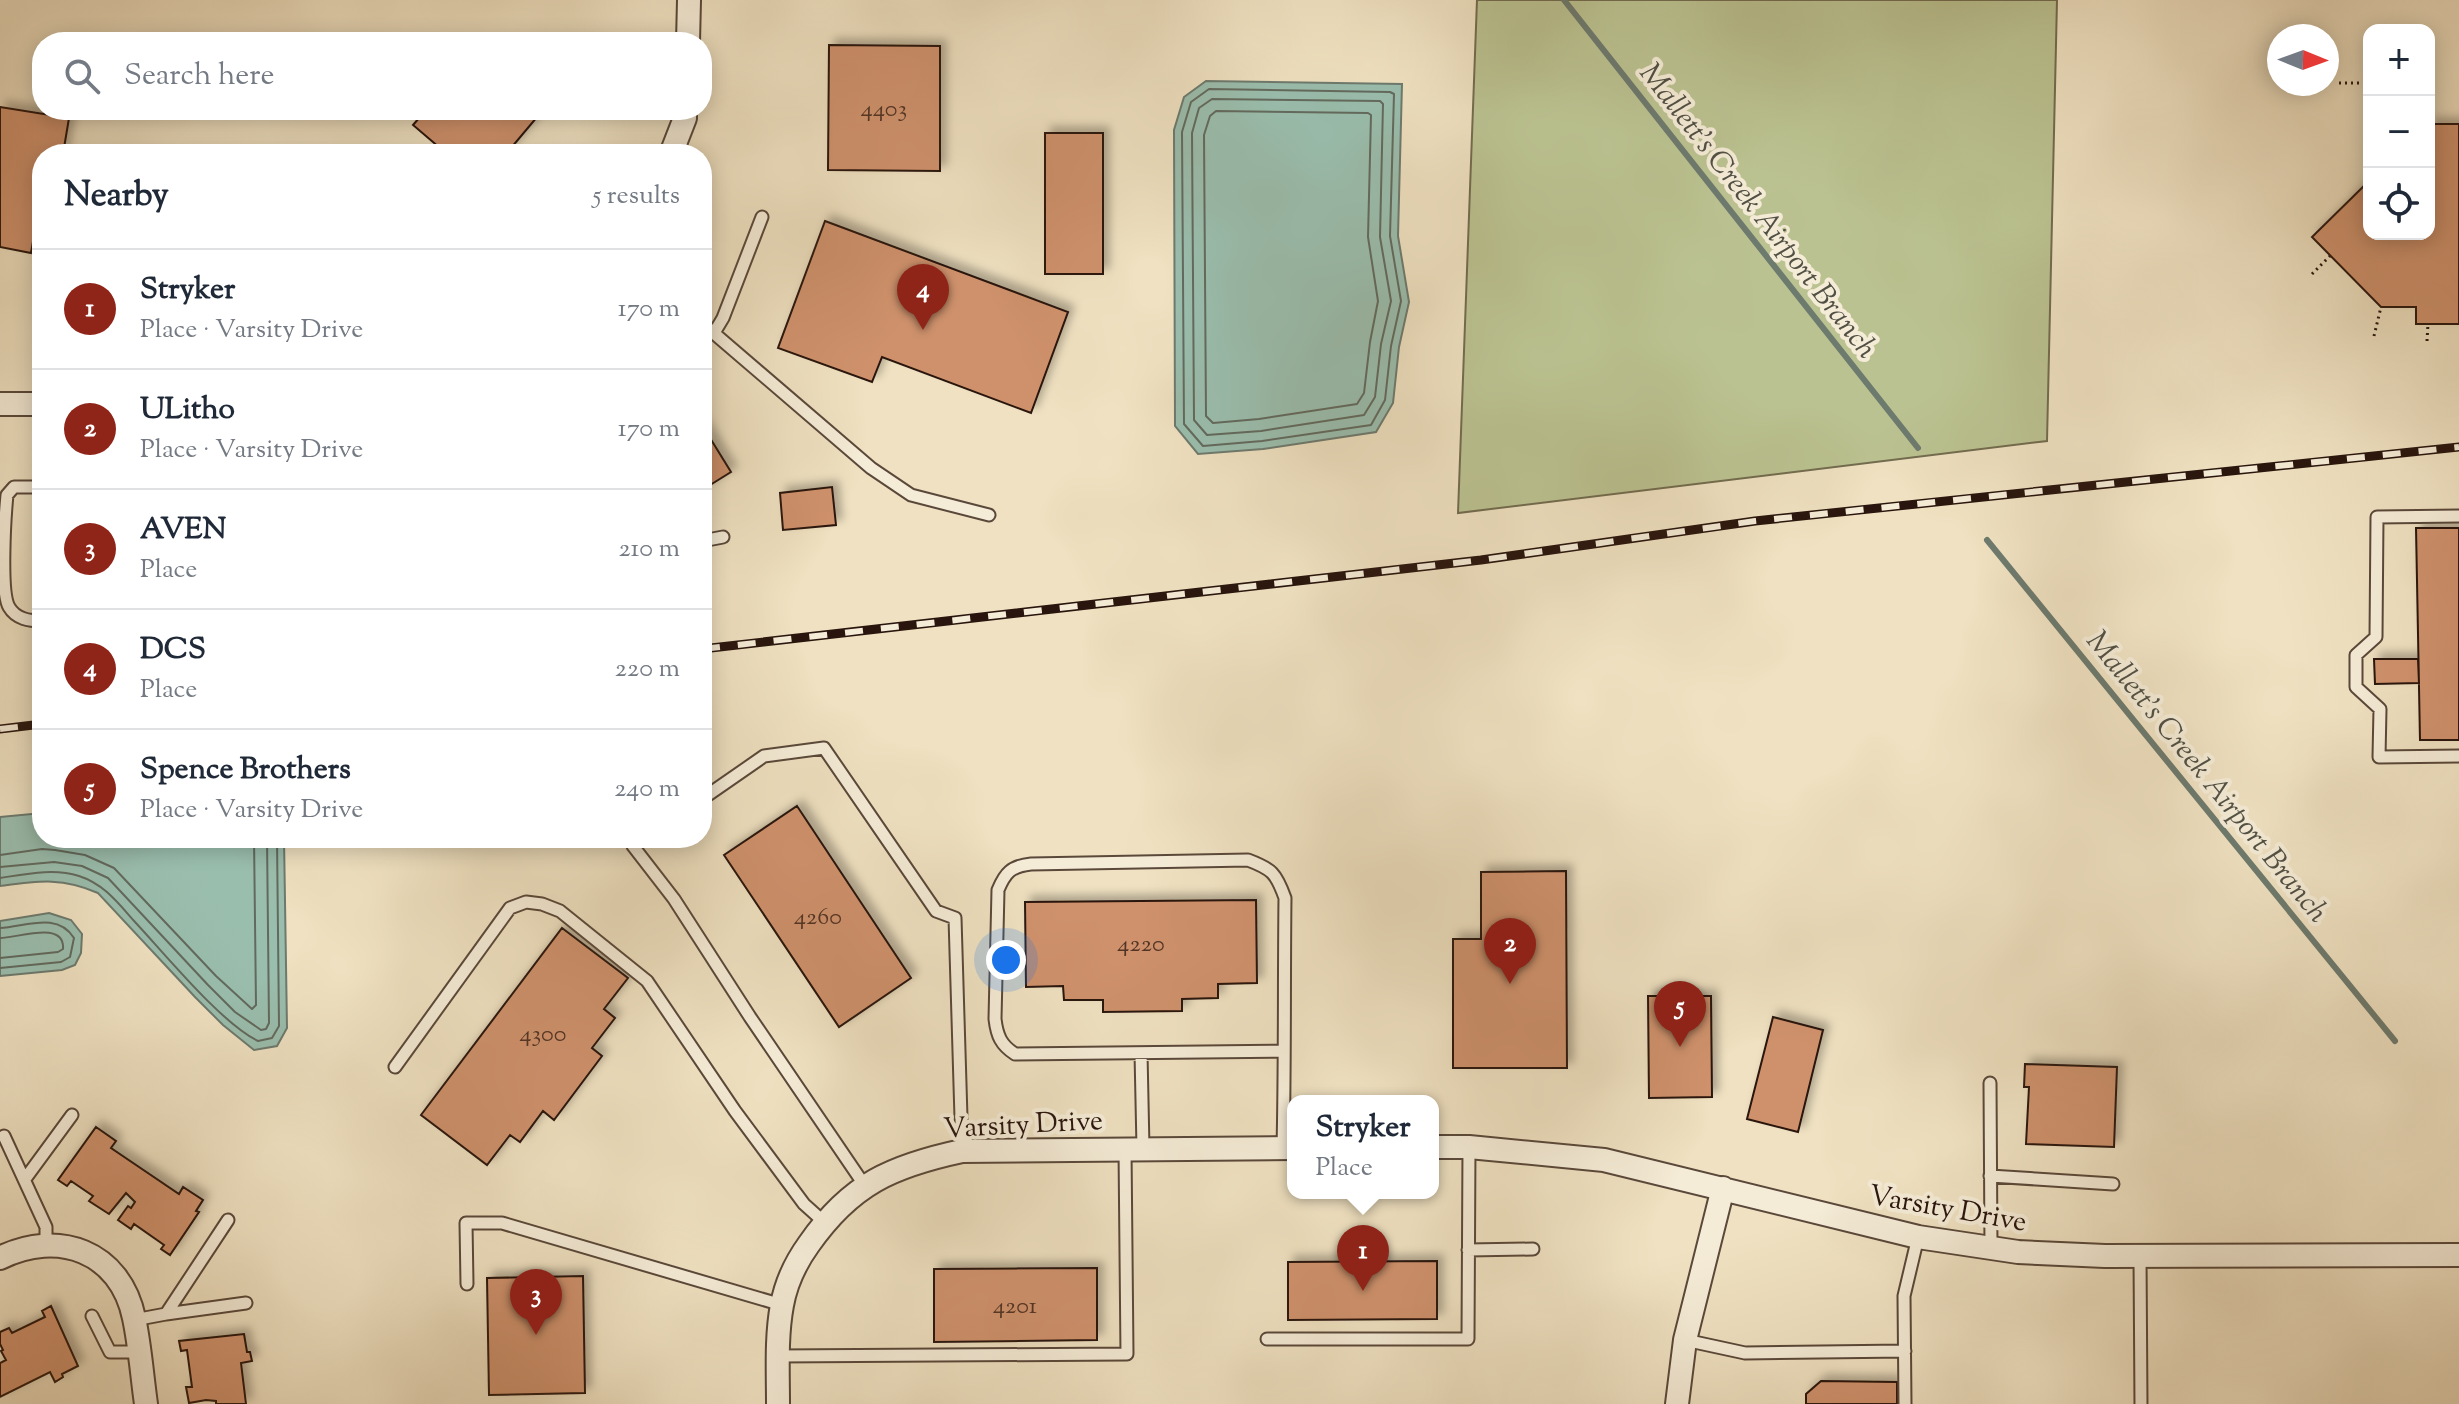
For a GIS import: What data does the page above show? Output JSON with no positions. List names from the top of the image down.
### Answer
{
  "streets": {
    "street": ["Varsity Drive"]
  },
  "water": ["Mallett's Creek Airport Branch"],
  "house_numbers": [
    "4403",
    "4260",
    "4220",
    "4300",
    "4201"
  ],
  "north": "right",
  "page": {
    "map_buttons": ["+", "−"],
    "search": "Search here",
    "heading": ["Nearby", "5 results"],
    "list": [
      {
        "mark": "1",
        "name": "Stryker",
        "note": "Place · Varsity Drive",
        "value": "170 m"
      },
      {
        "mark": "2",
        "name": "ULitho",
        "note": "Place · Varsity Drive",
        "value": "170 m"
      },
      {
        "mark": "3",
        "name": "AVEN",
        "note": "Place",
        "value": "210 m"
      },
      {
        "mark": "4",
        "name": "DCS",
        "note": "Place",
        "value": "220 m"
      },
      {
        "mark": "5",
        "name": "Spence Brothers",
        "note": "Place · Varsity Drive",
        "value": "240 m"
      }
    ],
    "pins": [
      "4",
      "2",
      "5",
      "1",
      "3"
    ],
    "popup": ["Stryker", "Place"]
  }
}
